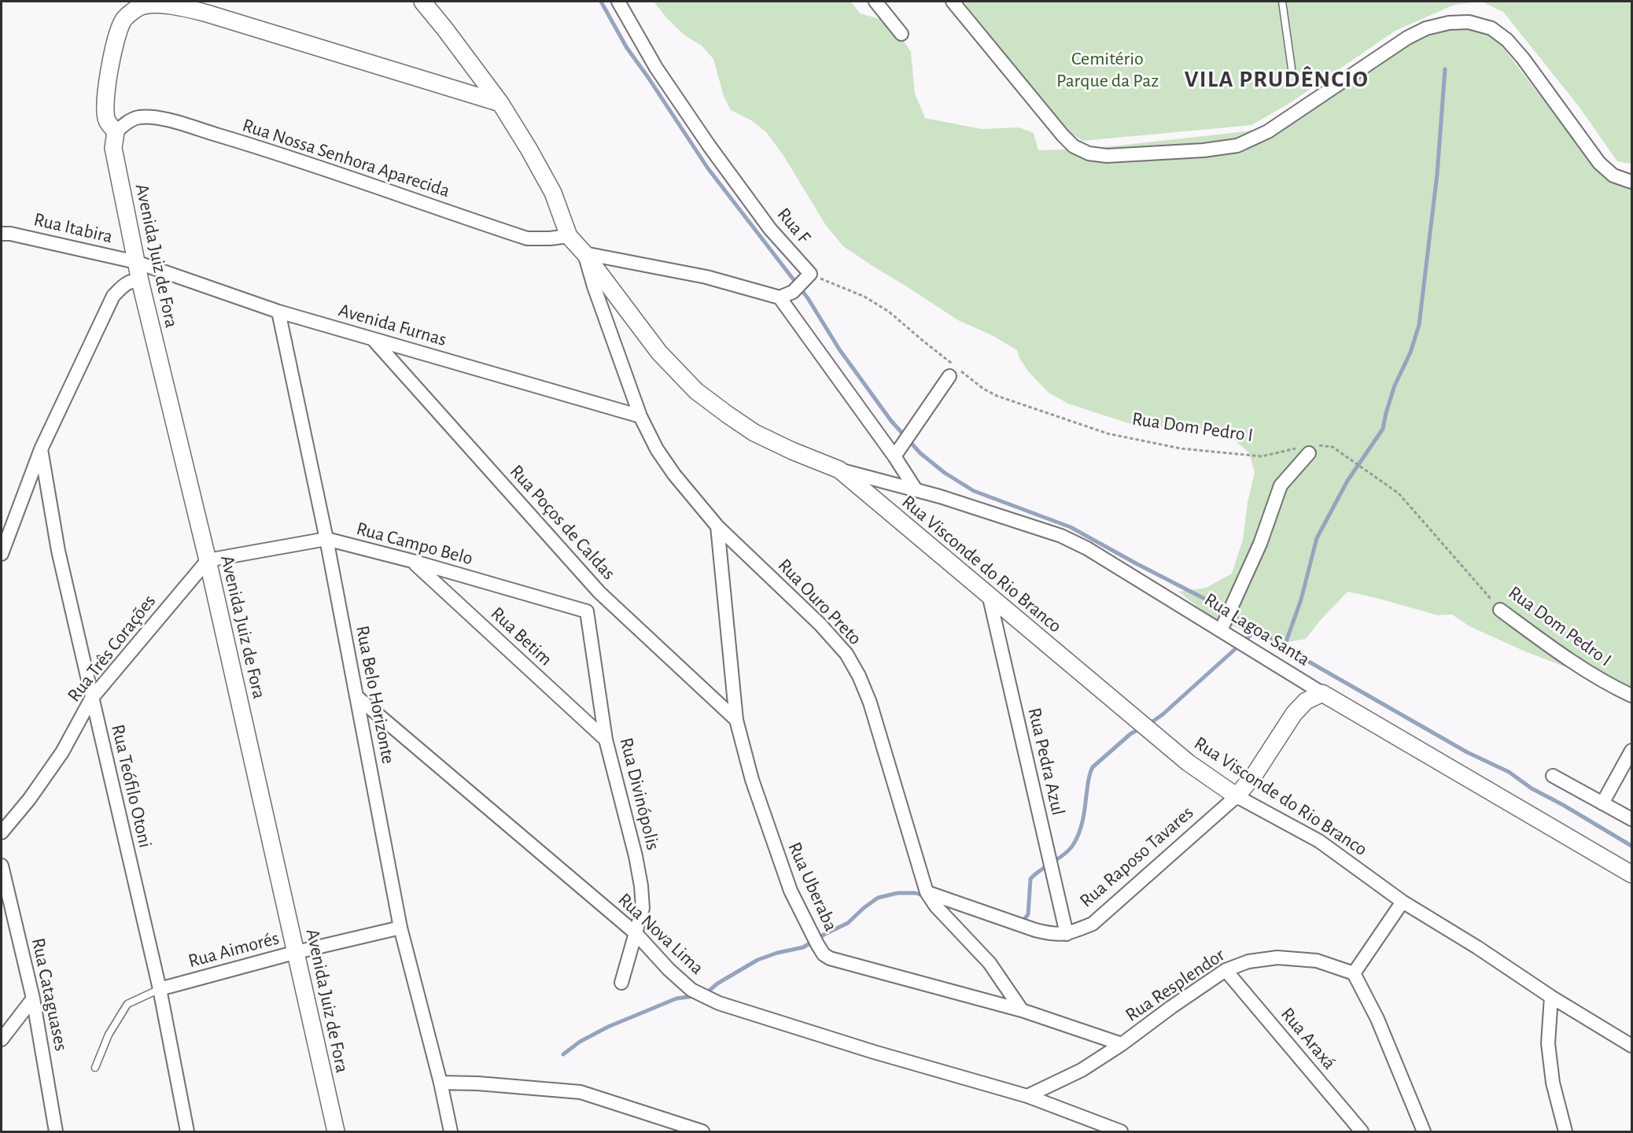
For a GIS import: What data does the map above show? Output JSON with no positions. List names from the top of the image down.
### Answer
{
  "streets": {
    "street": [
      "Rua Nossa Senhora Aparecida",
      "Rua F",
      "Rua Itabira",
      "Avenida Juiz de Fora",
      "Avenida Furnas",
      "Rua Dom Pedro I",
      "Rua Poços de Caldas",
      "Rua Campo Belo",
      "Rua Visconde do Rio Branco",
      "Rua Ouro Preto",
      "Rua Lagoa Santa",
      "Rua Betim",
      "Rua Três Corações",
      "Rua Belo Horizonte",
      "Rua Pedra Azul",
      "Rua Teófilo Otoni",
      "Rua Divinópolis",
      "Rua Raposo Tavares",
      "Rua Uberaba",
      "Rua Nova Lima",
      "Rua Aimorés",
      "Rua Resplendor",
      "Rua Cataguases",
      "Rua Araxá"
    ]
  },
  "crossings": [
    ["Rua Nossa Senhora Aparecida", "Avenida Juiz de Fora"],
    ["Rua Nossa Senhora Aparecida", "Rua Visconde do Rio Branco"],
    ["Rua F", "Rua Dom Pedro I"],
    ["Rua Itabira", "Avenida Juiz de Fora"],
    ["Rua Itabira", "Avenida Furnas"],
    ["Avenida Juiz de Fora", "Avenida Furnas"],
    ["Avenida Juiz de Fora", "Rua Campo Belo"],
    ["Avenida Juiz de Fora", "Rua Três Corações"],
    ["Avenida Juiz de Fora", "Rua Aimorés"],
    ["Avenida Furnas", "Rua Poços de Caldas"],
    ["Avenida Furnas", "Rua Ouro Preto"],
    ["Avenida Furnas", "Rua Belo Horizonte"],
    ["Rua Poços de Caldas", "Rua Uberaba"],
    ["Rua Campo Belo", "Rua Betim"],
    ["Rua Campo Belo", "Rua Três Corações"],
    ["Rua Campo Belo", "Rua Belo Horizonte"],
    ["Rua Campo Belo", "Rua Divinópolis"],
    ["Rua Visconde do Rio Branco", "Rua Ouro Preto"],
    ["Rua Visconde do Rio Branco", "Rua Lagoa Santa"],
    ["Rua Visconde do Rio Branco", "Rua Pedra Azul"],
    ["Rua Visconde do Rio Branco", "Rua Raposo Tavares"],
    ["Rua Ouro Preto", "Rua Raposo Tavares"],
    ["Rua Ouro Preto", "Rua Uberaba"],
    ["Rua Lagoa Santa", "Rua Raposo Tavares"],
    ["Rua Betim", "Rua Divinópolis"],
    ["Rua Três Corações", "Rua Teófilo Otoni"],
    ["Rua Belo Horizonte", "Rua Nova Lima"],
    ["Rua Belo Horizonte", "Rua Aimorés"],
    ["Rua Pedra Azul", "Rua Raposo Tavares"],
    ["Rua Teófilo Otoni", "Rua Aimorés"],
    ["Rua Divinópolis", "Rua Nova Lima"],
    ["Rua Uberaba", "Rua Resplendor"],
    ["Rua Nova Lima", "Rua Resplendor"],
    ["Rua Resplendor", "Rua Araxá"]
  ],
  "districts": ["VILA PRUDÊNCIO"],
  "parks": ["Cemitério Parque da Paz"]
}
